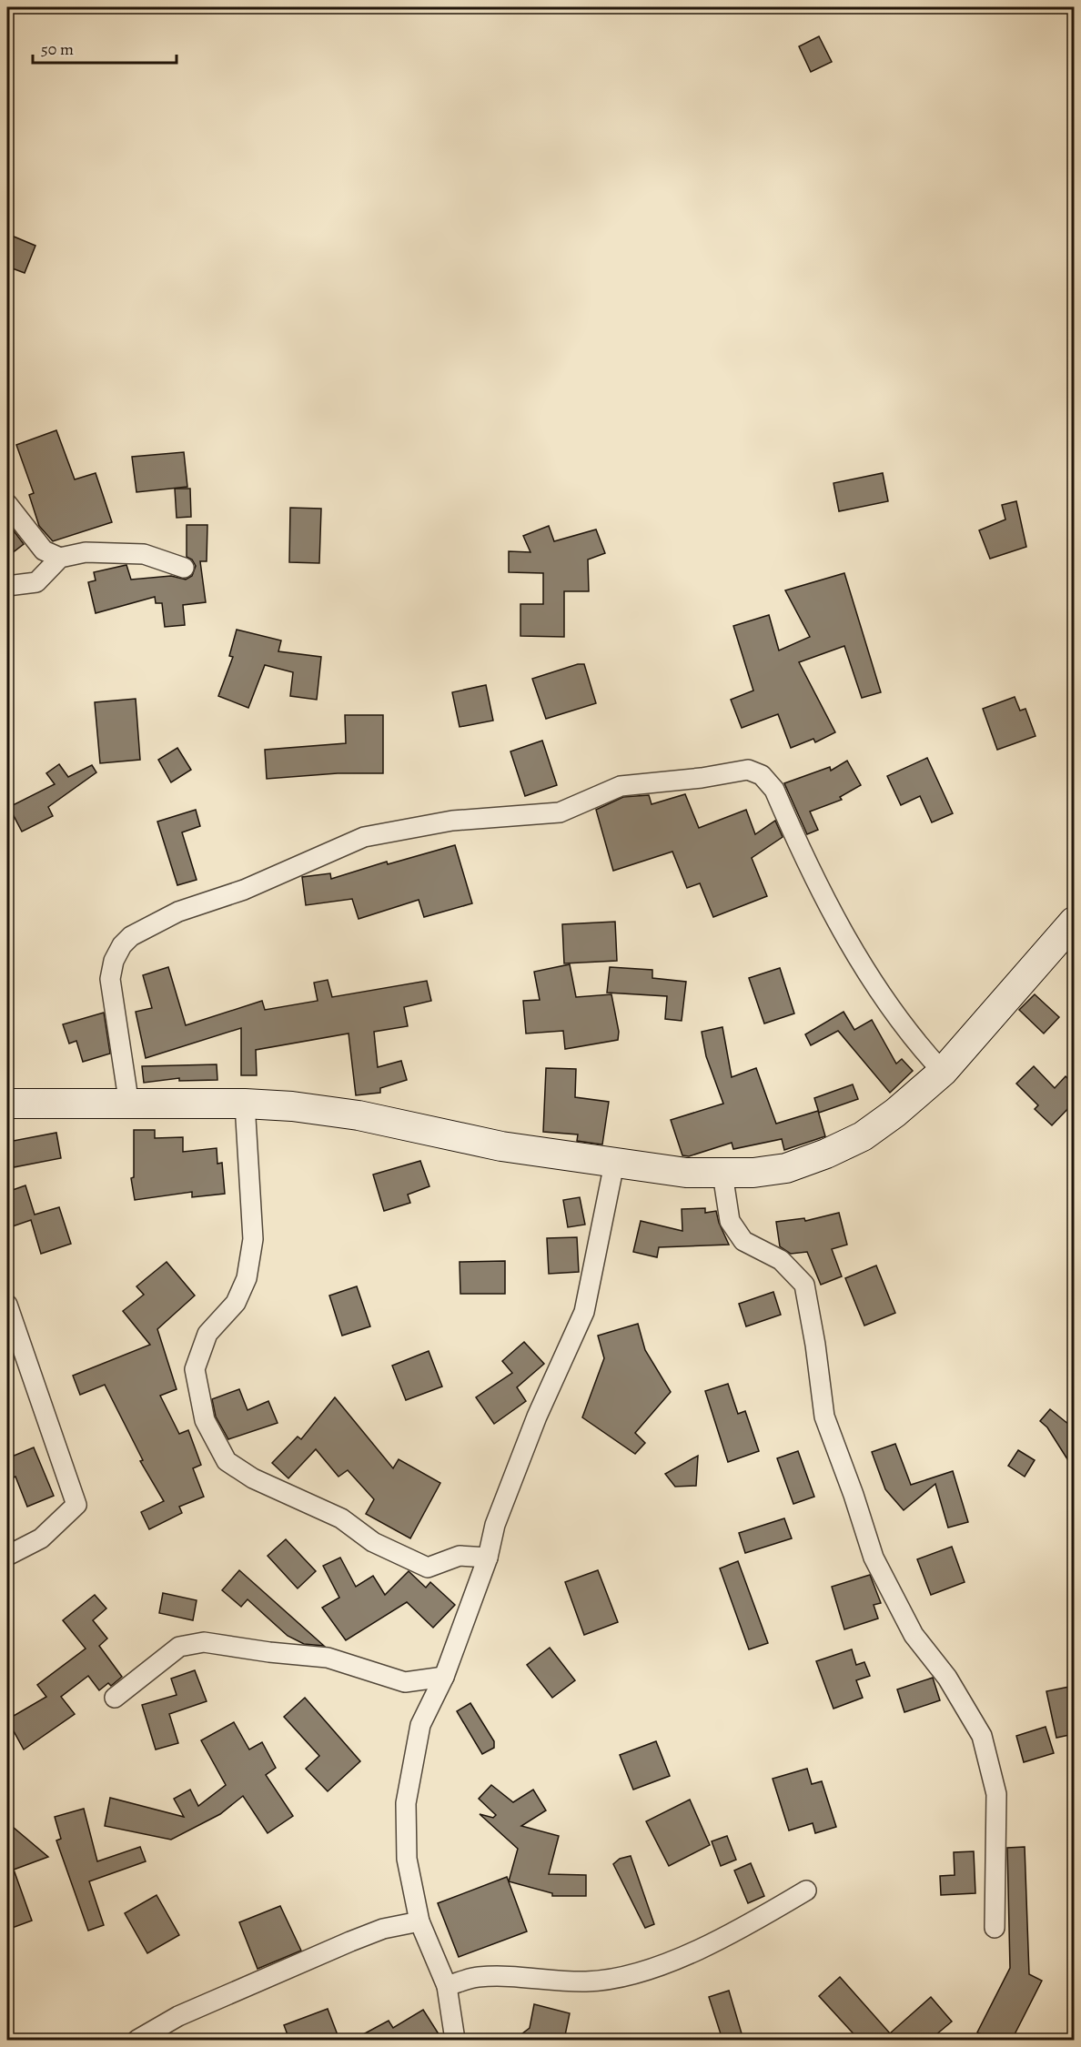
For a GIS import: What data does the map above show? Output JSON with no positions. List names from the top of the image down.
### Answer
{
  "scale_bar": "50 m"
}
